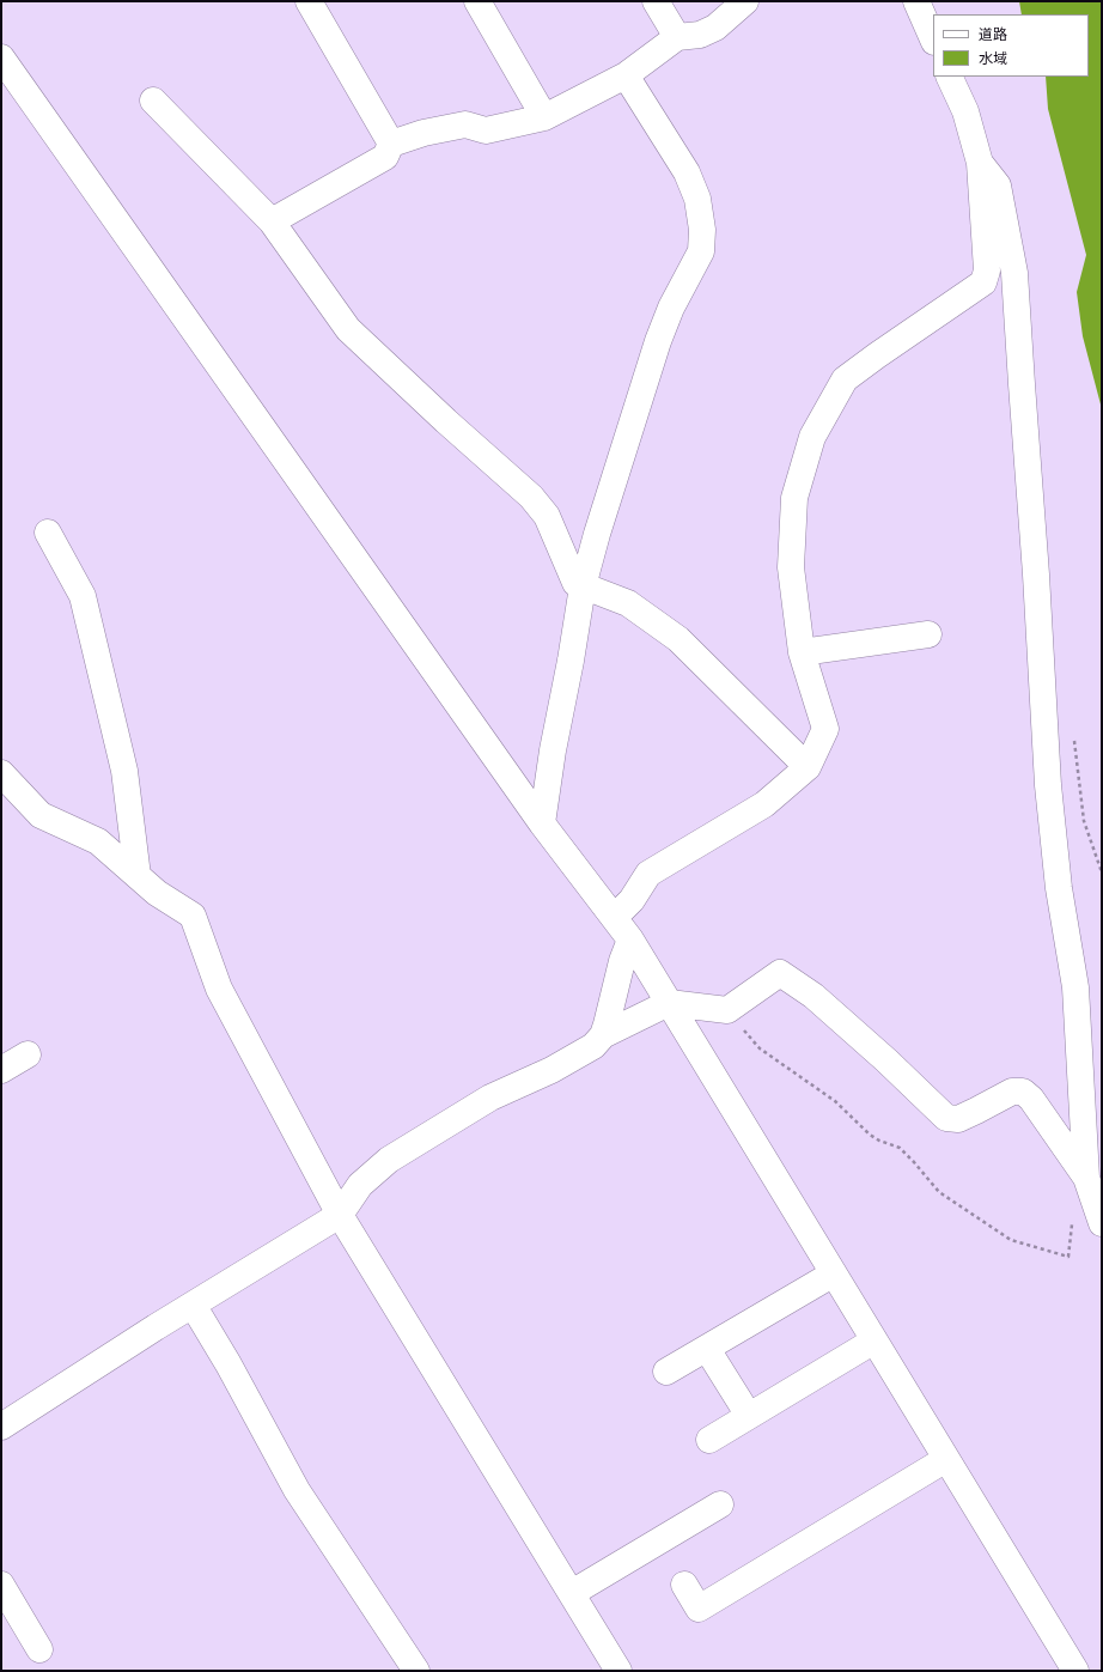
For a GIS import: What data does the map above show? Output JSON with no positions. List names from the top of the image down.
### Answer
{
  "legend": ["道路", "水域"]
}
